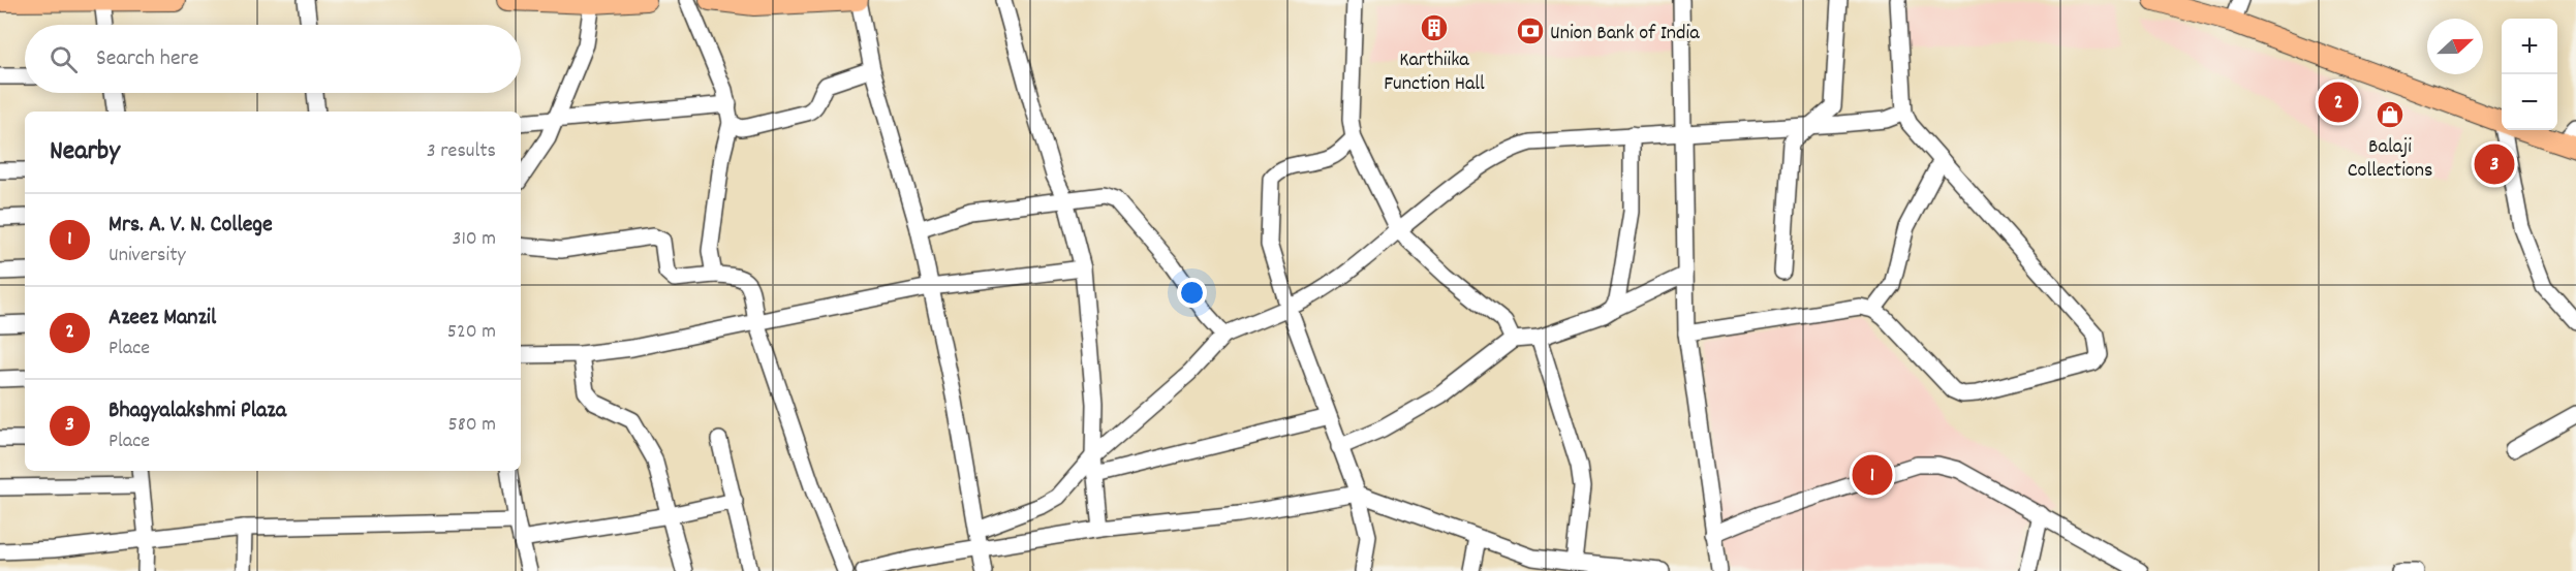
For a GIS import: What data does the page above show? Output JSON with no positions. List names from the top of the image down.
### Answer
{
  "places": {
    "building": ["Karthiika Function Hall"],
    "bank": ["Union Bank of India"],
    "shop": ["Balaji Collections"]
  },
  "north": "right",
  "page": {
    "map_buttons": ["+", "−"],
    "search": "Search here",
    "pins": ["2", "3", "1"],
    "heading": ["Nearby", "3 results"],
    "list": [
      {
        "mark": "1",
        "name": "Mrs. A. V. N. College",
        "note": "University",
        "value": "310 m"
      },
      {
        "mark": "2",
        "name": "Azeez Manzil",
        "note": "Place",
        "value": "520 m"
      },
      {
        "mark": "3",
        "name": "Bhagyalakshmi Plaza",
        "note": "Place",
        "value": "580 m"
      }
    ]
  }
}
